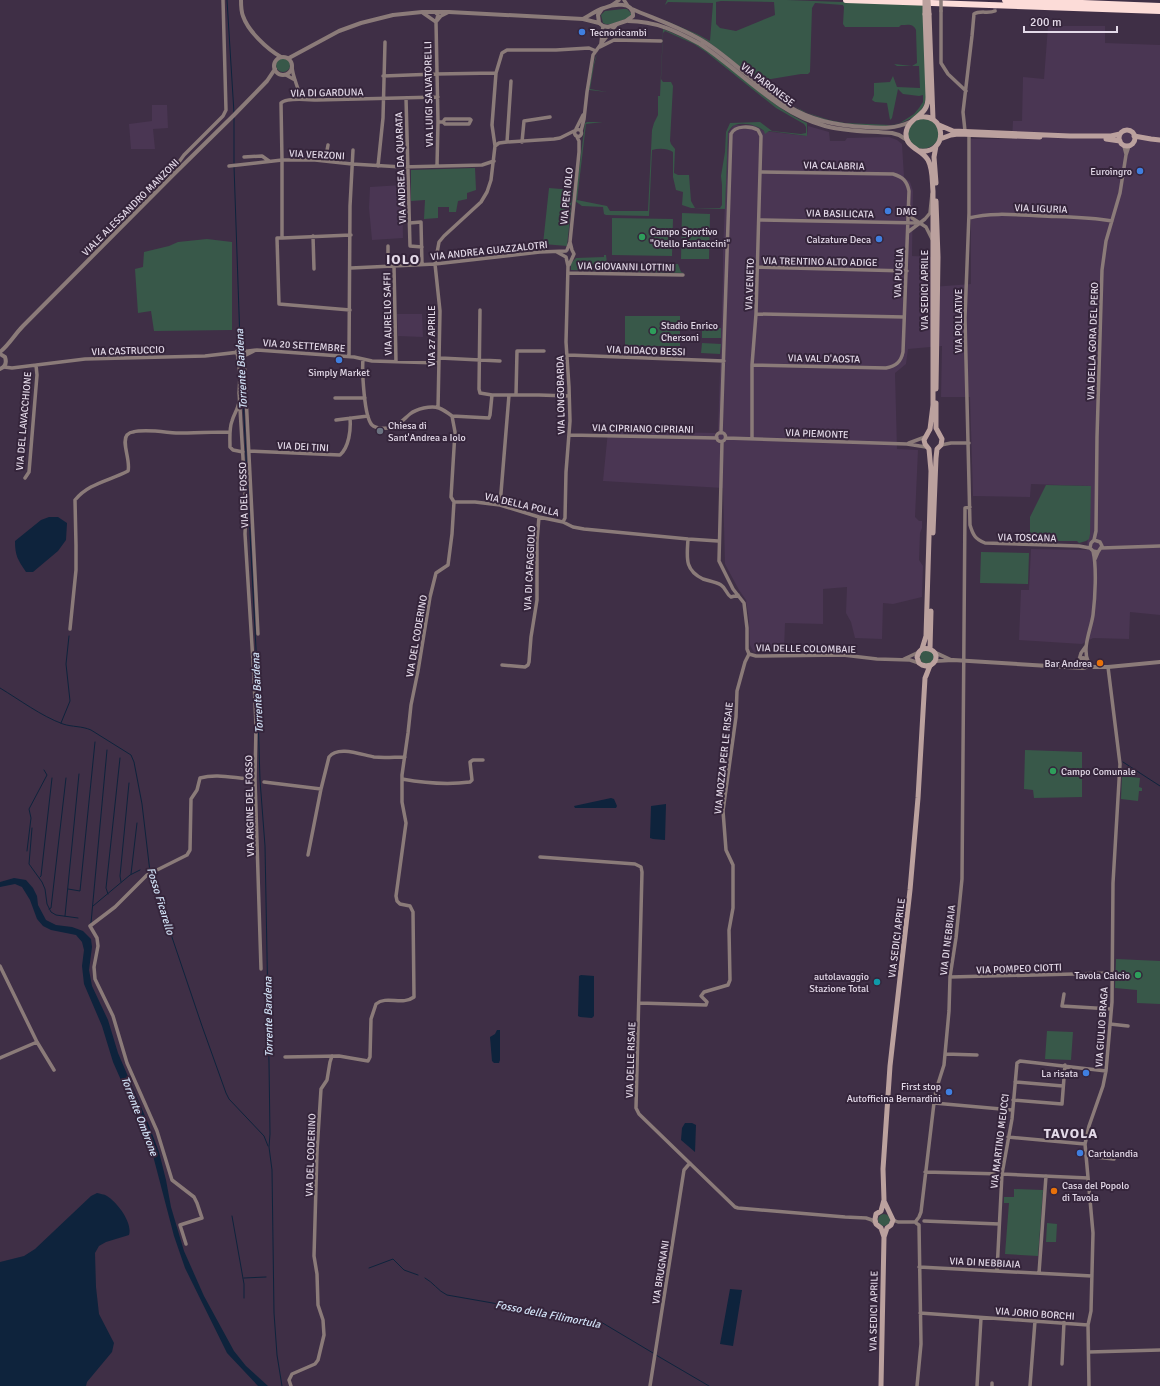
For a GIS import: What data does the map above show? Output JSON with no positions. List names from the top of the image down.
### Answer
{
  "streets": {
    "main road": ["VIA SEDICI APRILE"],
    "street": [
      "VIA PARONESE",
      "VIA DI GARDUNA",
      "VIA LUIGI SALVATORELLI",
      "VIA VERZONI",
      "VIA CALABRIA",
      "VIA ANDREA DA QUARATA",
      "VIA PER IOLO",
      "VIALE ALESSANDRO MANZONI",
      "VIA LIGURIA",
      "VIA BASILICATA",
      "VIA ANDREA GUAZZALOTRI",
      "VIA TRENTINO ALTO ADIGE",
      "VIA GIOVANNI LOTTINI",
      "VIA PUGLIA",
      "VIA VENETO",
      "VIA AURELIO SAFFI",
      "VIA POLLATIVE",
      "VIA 27 APRILE",
      "VIA DELLA GORA DEL PERO",
      "VIA 20 SETTEMBRE",
      "VIA CASTRUCCIO",
      "VIA DIDACO BESSI",
      "VIA VAL D'AOSTA",
      "VIA LONGOBARDA",
      "VIA DEL LAVACCHIONE",
      "VIA CIPRIANO CIPRIANI",
      "VIA PIEMONTE",
      "VIA DEI TINI",
      "VIA DEL FOSSO",
      "VIA DELLA POLLA",
      "VIA TOSCANA",
      "VIA DI CAFAGGIOLO",
      "VIA DEL CODERINO",
      "VIA DELLE COLOMBAIE",
      "VIA MOZZA PER LE RISAIE",
      "VIA ARGINE DEL FOSSO",
      "VIA DI NEBBIAIA",
      "VIA POMPEO CIOTTI",
      "VIA GIULIO BRAGA",
      "VIA DELLE RISAIE",
      "VIA MARTINO MEUCCI",
      "VIA BRUGNANI",
      "VIA JORIO BORCHI"
    ]
  },
  "crossings": [
    ["VIA PARONESE", "VIA SEDICI APRILE"],
    ["VIA DI GARDUNA", "VIA VERZONI"],
    ["VIA DI GARDUNA", "VIA ANDREA DA QUARATA"],
    ["VIA LUIGI SALVATORELLI", "VIA VERZONI"],
    ["VIA LUIGI SALVATORELLI", "VIA ANDREA DA QUARATA"],
    ["VIA VERZONI", "VIA ANDREA DA QUARATA"],
    ["VIA VERZONI", "VIA 27 APRILE"],
    ["VIA CALABRIA", "VIA PUGLIA"],
    ["VIA CALABRIA", "VIA VENETO"],
    ["VIA PER IOLO", "VIA ANDREA GUAZZALOTRI"],
    ["VIA PER IOLO", "VIA 27 APRILE"],
    ["VIA PER IOLO", "VIA LONGOBARDA"],
    ["VIA LIGURIA", "VIA POLLATIVE"],
    ["VIA LIGURIA", "VIA DELLA GORA DEL PERO"],
    ["VIA BASILICATA", "VIA PUGLIA"],
    ["VIA BASILICATA", "VIA VENETO"],
    ["VIA ANDREA GUAZZALOTRI", "VIA AURELIO SAFFI"],
    ["VIA ANDREA GUAZZALOTRI", "VIA 27 APRILE"],
    ["VIA ANDREA GUAZZALOTRI", "VIA LONGOBARDA"],
    ["VIA TRENTINO ALTO ADIGE", "VIA PUGLIA"],
    ["VIA TRENTINO ALTO ADIGE", "VIA VENETO"],
    ["VIA GIOVANNI LOTTINI", "VIA LONGOBARDA"],
    ["VIA PUGLIA", "VIA VAL D'AOSTA"],
    ["VIA VENETO", "VIA DIDACO BESSI"],
    ["VIA VENETO", "VIA VAL D'AOSTA"],
    ["VIA VENETO", "VIA PIEMONTE"],
    ["VIA SEDICI APRILE", "VIA PIEMONTE"],
    ["VIA SEDICI APRILE", "VIA DELLE COLOMBAIE"],
    ["VIA SEDICI APRILE", "VIA DELLE RISAIE"],
    ["VIA AURELIO SAFFI", "VIA 20 SETTEMBRE"],
    ["VIA POLLATIVE", "VIA TOSCANA"],
    ["VIA POLLATIVE", "VIA DI NEBBIAIA"],
    ["VIA 27 APRILE", "VIA 20 SETTEMBRE"],
    ["VIA DELLA GORA DEL PERO", "VIA TOSCANA"],
    ["VIA 20 SETTEMBRE", "VIA CASTRUCCIO"],
    ["VIA 20 SETTEMBRE", "VIA DEL FOSSO"],
    ["VIA CASTRUCCIO", "VIA DEL LAVACCHIONE"],
    ["VIA DIDACO BESSI", "VIA LONGOBARDA"],
    ["VIA LONGOBARDA", "VIA CIPRIANO CIPRIANI"],
    ["VIA LONGOBARDA", "VIA DELLA POLLA"],
    ["VIA CIPRIANO CIPRIANI", "VIA PIEMONTE"],
    ["VIA CIPRIANO CIPRIANI", "VIA DELLE COLOMBAIE"],
    ["VIA PIEMONTE", "VIA DELLE COLOMBAIE"],
    ["VIA DEI TINI", "VIA DEL FOSSO"],
    ["VIA DELLA POLLA", "VIA DI CAFAGGIOLO"],
    ["VIA DELLA POLLA", "VIA DEL CODERINO"],
    ["VIA DELLE COLOMBAIE", "VIA MOZZA PER LE RISAIE"],
    ["VIA MOZZA PER LE RISAIE", "VIA DELLE RISAIE"],
    ["VIA DI NEBBIAIA", "VIA POMPEO CIOTTI"],
    ["VIA DI NEBBIAIA", "VIA GIULIO BRAGA"],
    ["VIA DI NEBBIAIA", "VIA MARTINO MEUCCI"],
    ["VIA POMPEO CIOTTI", "VIA GIULIO BRAGA"],
    ["VIA GIULIO BRAGA", "VIA JORIO BORCHI"],
    ["VIA DELLE RISAIE", "VIA BRUGNANI"]
  ],
  "districts": ["IOLO", "TAVOLA"],
  "water": [
    "Torrente Bardena",
    "Fosso Ficarello",
    "Torrente Ombrone",
    "Fosso della Filimortula"
  ],
  "places": [
    "Tecnoricambi",
    "Euroingro",
    "DMG",
    "Campo Sportivo \"Otello Fantaccini\"",
    "Calzature Deca",
    "Stadio Enrico Chersoni",
    "Simply Market",
    "Chiesa di Sant'Andrea a Iolo",
    "Bar Andrea",
    "Campo Comunale",
    "Tavola Calcio",
    "autolavaggio Stazione Total",
    "La risata",
    "First stop Autofficina Bernardini",
    "Cartolandia",
    "Casa del Popolo di Tavola"
  ],
  "scale_bar": "200 m"
}
